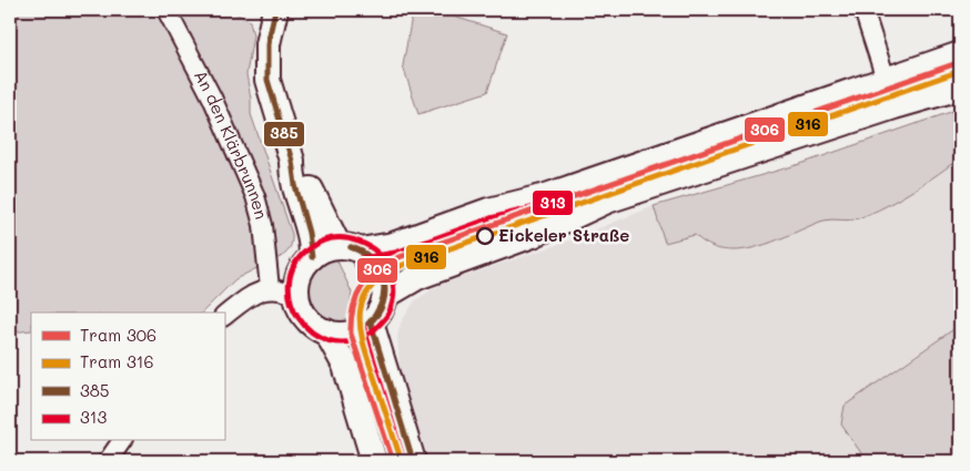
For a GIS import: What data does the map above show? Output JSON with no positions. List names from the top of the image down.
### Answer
{
  "streets": {
    "street": ["An den Klärbrunnen"]
  },
  "places": ["Eickeler Straße"],
  "lines": [
    "transit line 385",
    "tram line 306",
    "transit line 313",
    "tram line 316"
  ],
  "legend": [
    "Tram 306",
    "Tram 316",
    "385",
    "313"
  ]
}
